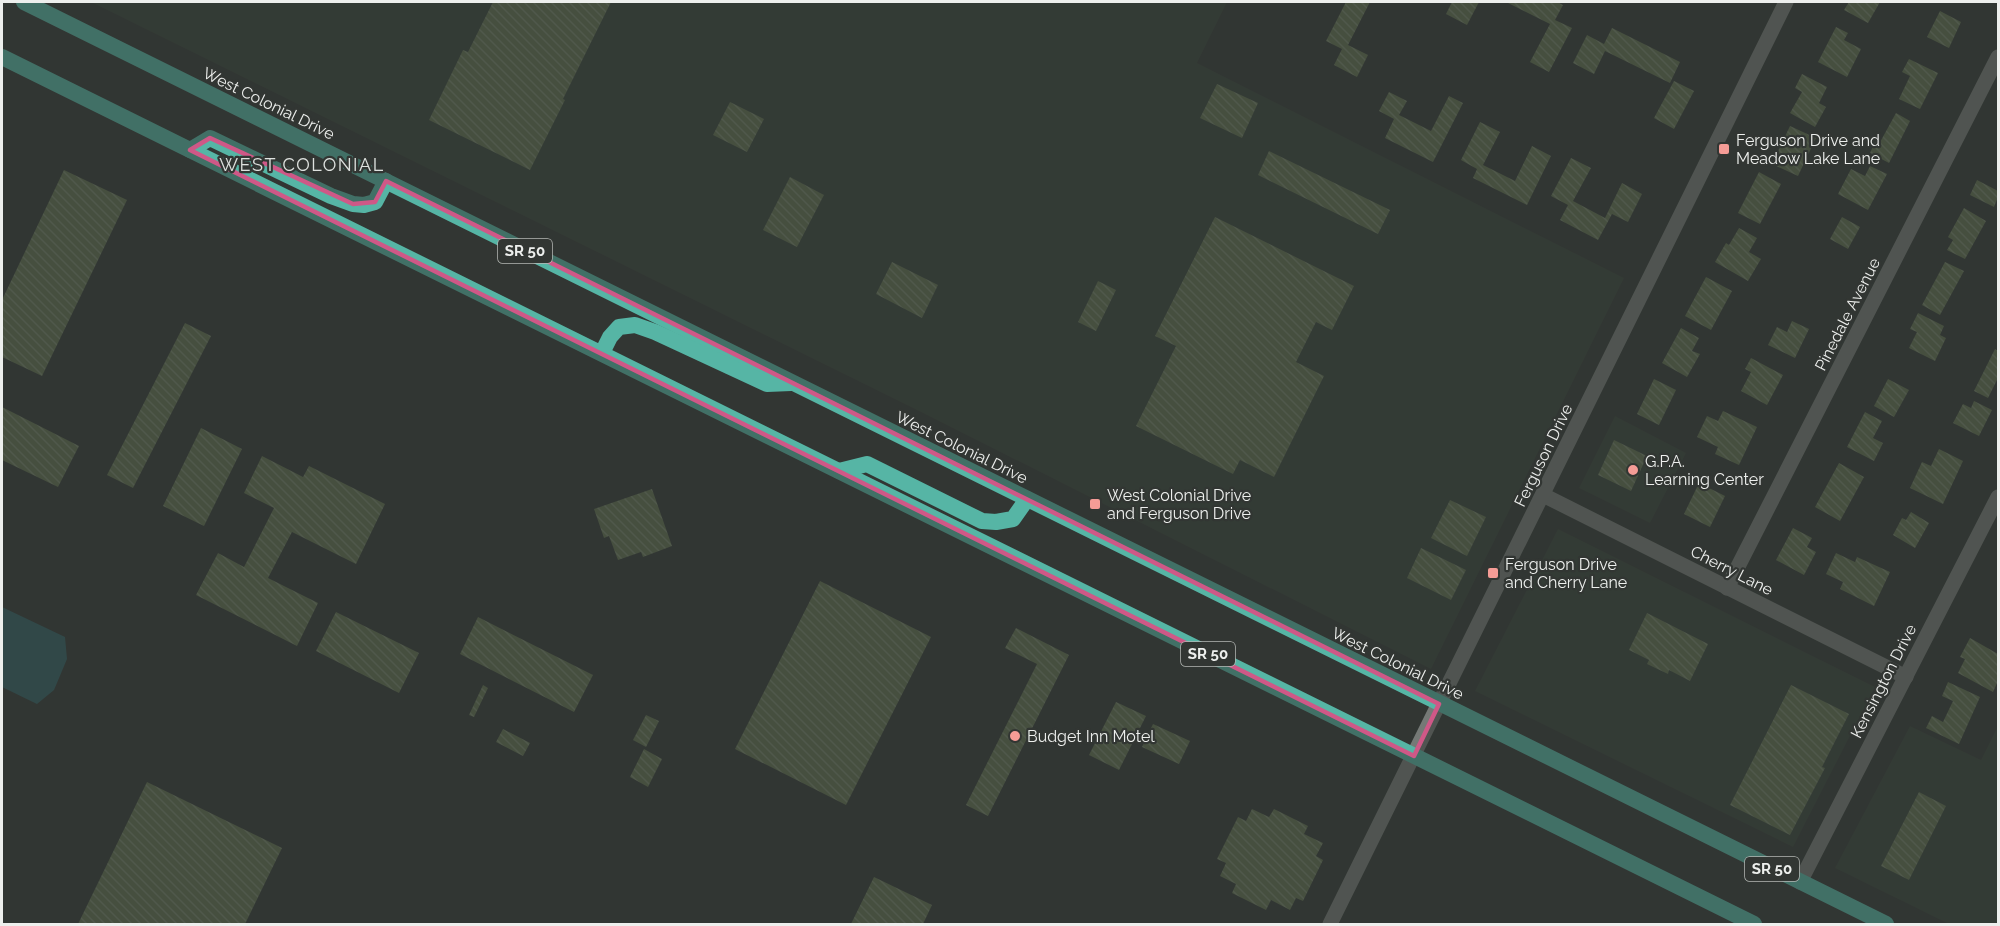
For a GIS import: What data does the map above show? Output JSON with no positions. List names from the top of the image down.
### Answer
{
  "streets": {
    "highway": ["West Colonial Drive", "SR 50"],
    "street": [
      "Pinedale Avenue",
      "Ferguson Drive",
      "Cherry Lane",
      "Kensington Drive"
    ]
  },
  "crossings": [
    ["West Colonial Drive", "Ferguson Drive"],
    ["West Colonial Drive", "Kensington Drive"],
    ["SR 50", "Ferguson Drive"],
    ["Pinedale Avenue", "Cherry Lane"],
    ["Ferguson Drive", "Cherry Lane"],
    ["Cherry Lane", "Kensington Drive"]
  ],
  "districts": ["WEST COLONIAL"],
  "places": {
    "transit": ["Ferguson Drive and Meadow Lake Lane", "West Colonial Drive and Ferguson Drive", "Ferguson Drive and Cherry Lane"],
    "other": ["G.P.A. Learning Center", "Budget Inn Motel"]
  }
}
